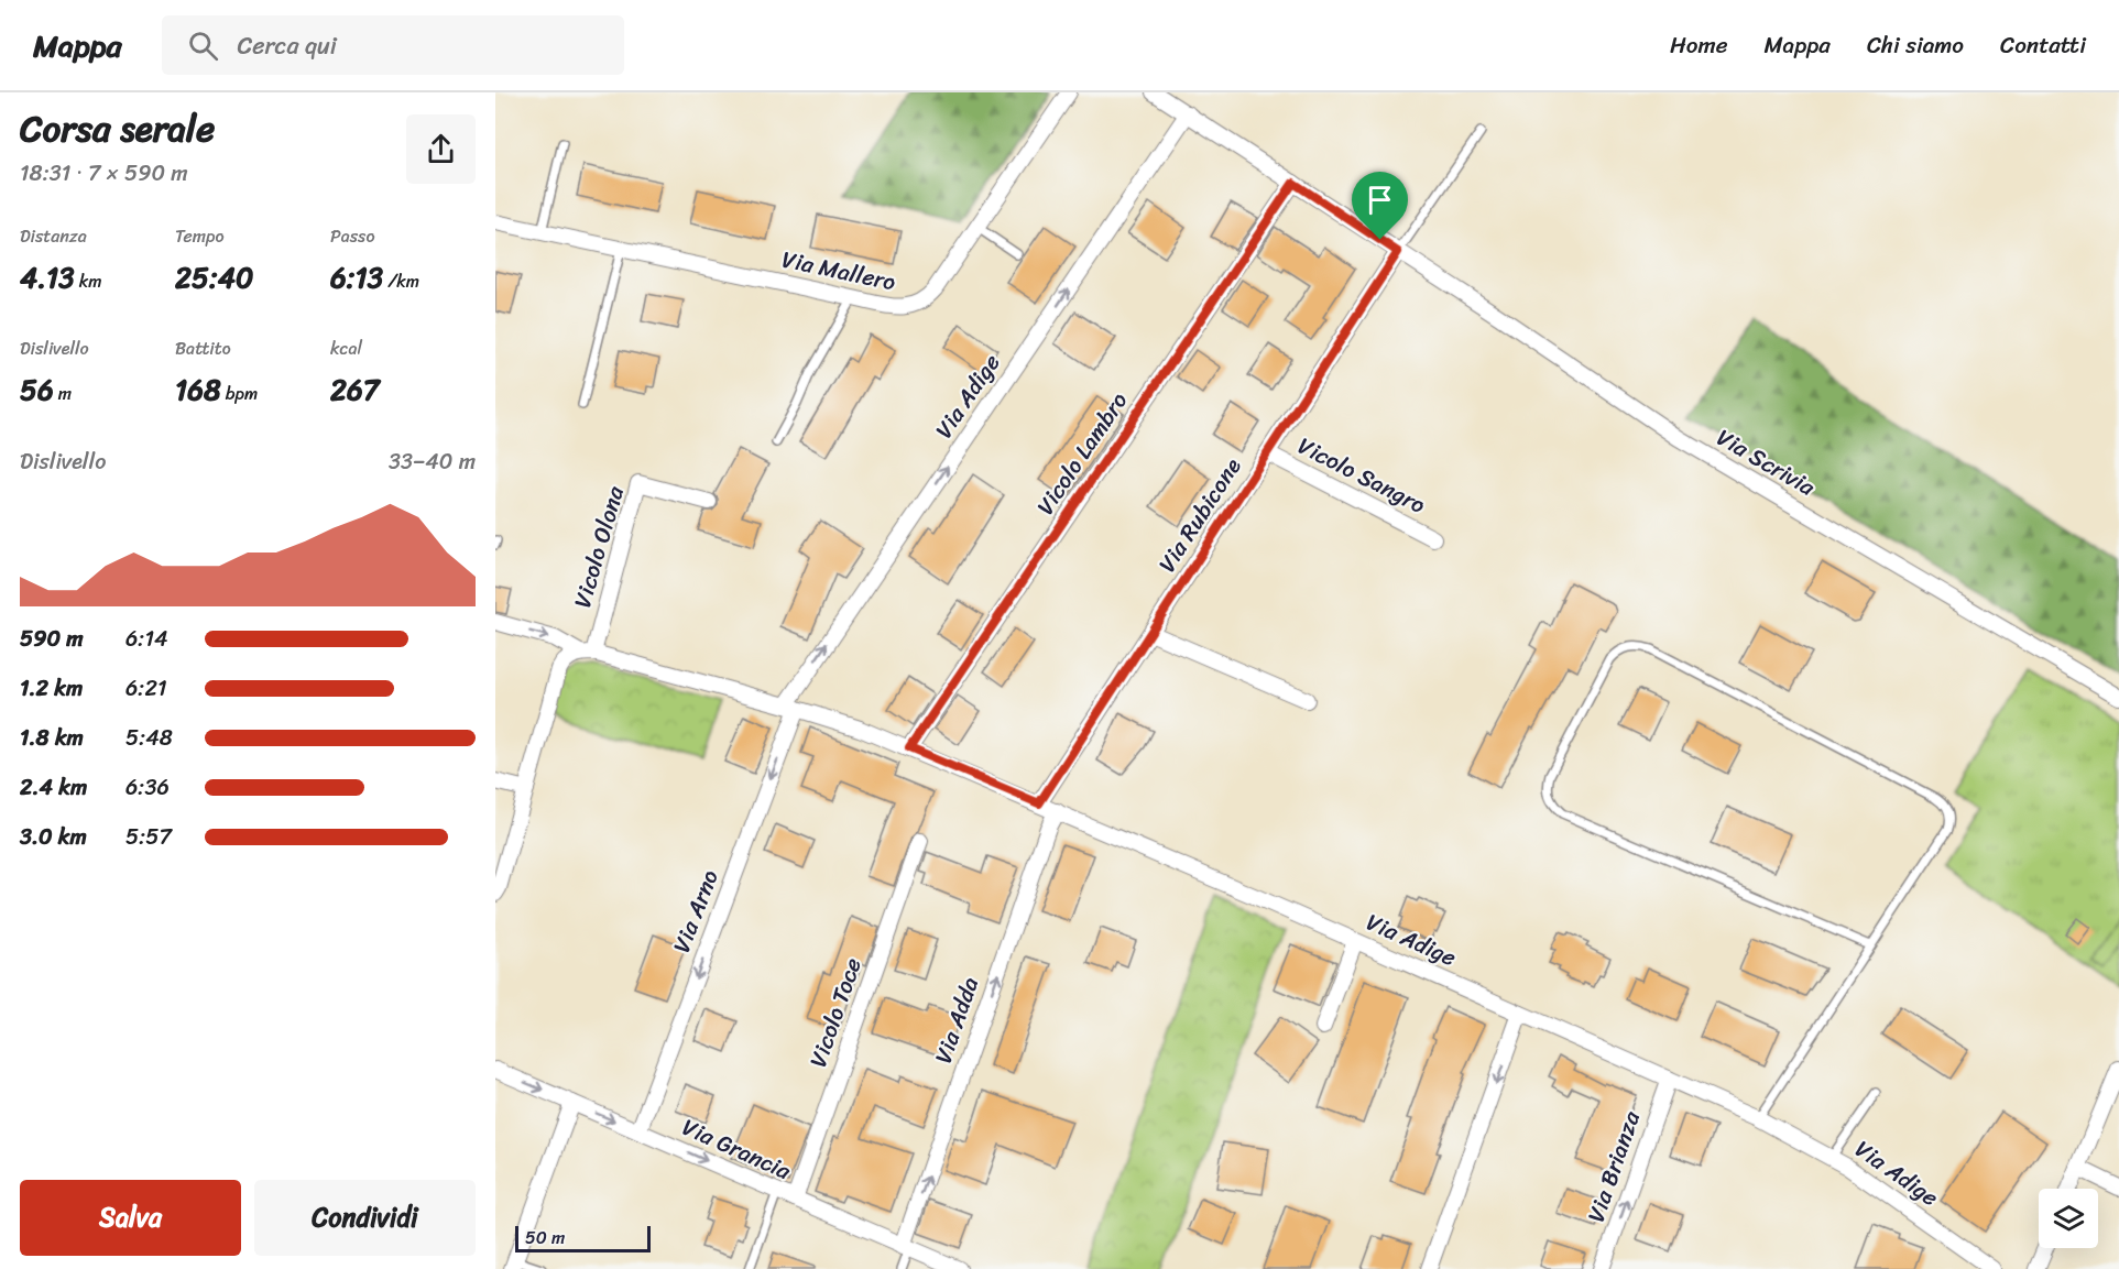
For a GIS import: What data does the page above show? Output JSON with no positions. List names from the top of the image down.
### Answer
{
  "streets": {
    "street": [
      "Via Mallero",
      "Via Adige",
      "Vicolo Lambro",
      "Via Scrivia",
      "Vicolo Sangro",
      "Via Rubicone",
      "Vicolo Olona",
      "Via Arno",
      "Vicolo Toce",
      "Via Adda",
      "Via Grancia",
      "Via Brianza"
    ]
  },
  "crossings": [
    ["Via Adige", "Vicolo Lambro"],
    ["Via Adige", "Via Rubicone"],
    ["Via Adige", "Vicolo Olona"],
    ["Via Adige", "Via Arno"],
    ["Via Adige", "Via Adda"],
    ["Via Adige", "Via Brianza"],
    ["Via Scrivia", "Via Rubicone"],
    ["Vicolo Sangro", "Via Rubicone"],
    ["Via Arno", "Via Grancia"],
    ["Vicolo Toce", "Via Grancia"],
    ["Via Adda", "Via Grancia"]
  ],
  "one_way": [
    "Via Arno",
    "Via Adda",
    "Via Grancia",
    "Via Brianza"
  ],
  "scale_bar": "50 m",
  "page": {
    "header": "Mappa",
    "search": "Cerca qui",
    "nav": [
      "Home",
      "Mappa",
      "Chi siamo",
      "Contatti"
    ],
    "heading": ["Corsa serale", "18:31 · 7 × 590 m"],
    "stats": [
      ["Distanza", "4.13 km"],
      ["Tempo", "25:40"],
      ["Passo", "6:13 /km"],
      ["Dislivello", "56 m"],
      ["Battito", "168 bpm"],
      ["kcal", "267"]
    ],
    "chart": ["Dislivello", "33–40 m"],
    "list": [
      {
        "name": "590 m",
        "note": "6:14"
      },
      {
        "name": "1.2 km",
        "note": "6:21"
      },
      {
        "name": "1.8 km",
        "note": "5:48"
      },
      {
        "name": "2.4 km",
        "note": "6:36"
      },
      {
        "name": "3.0 km",
        "note": "5:57"
      }
    ],
    "buttons": ["Salva", "Condividi"],
    "scale": "50 m"
  }
}
